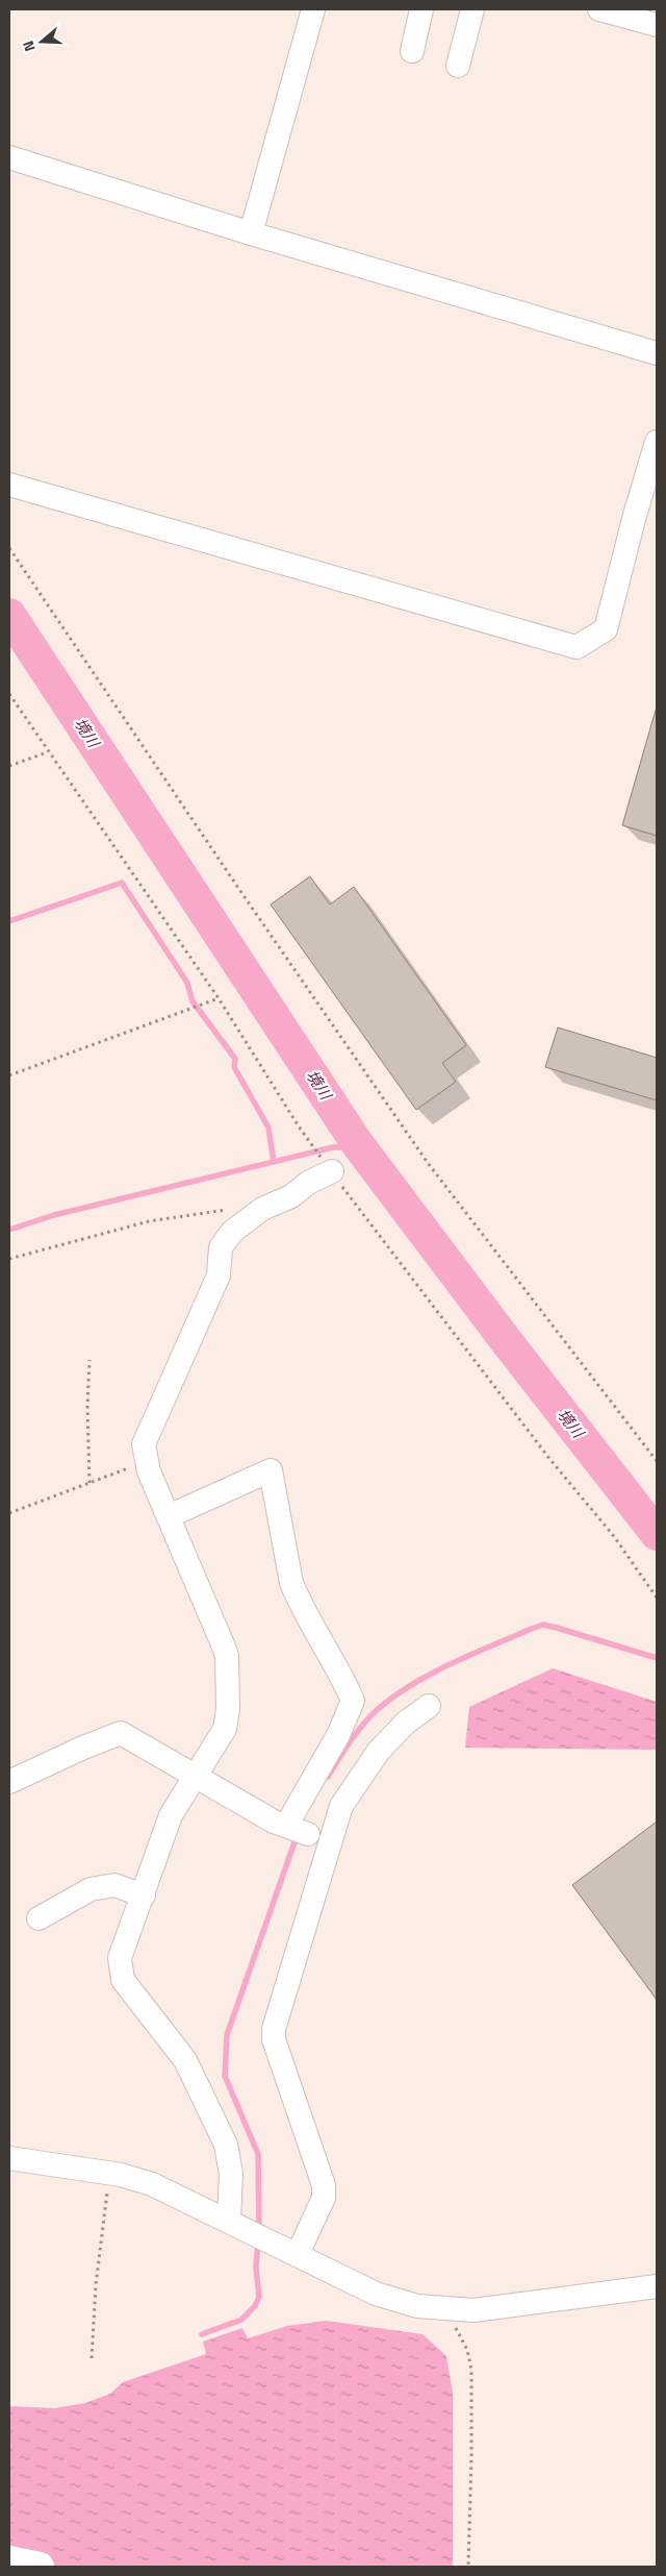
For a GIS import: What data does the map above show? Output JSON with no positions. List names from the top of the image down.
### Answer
{
  "water": ["境川"],
  "north": "left"
}
